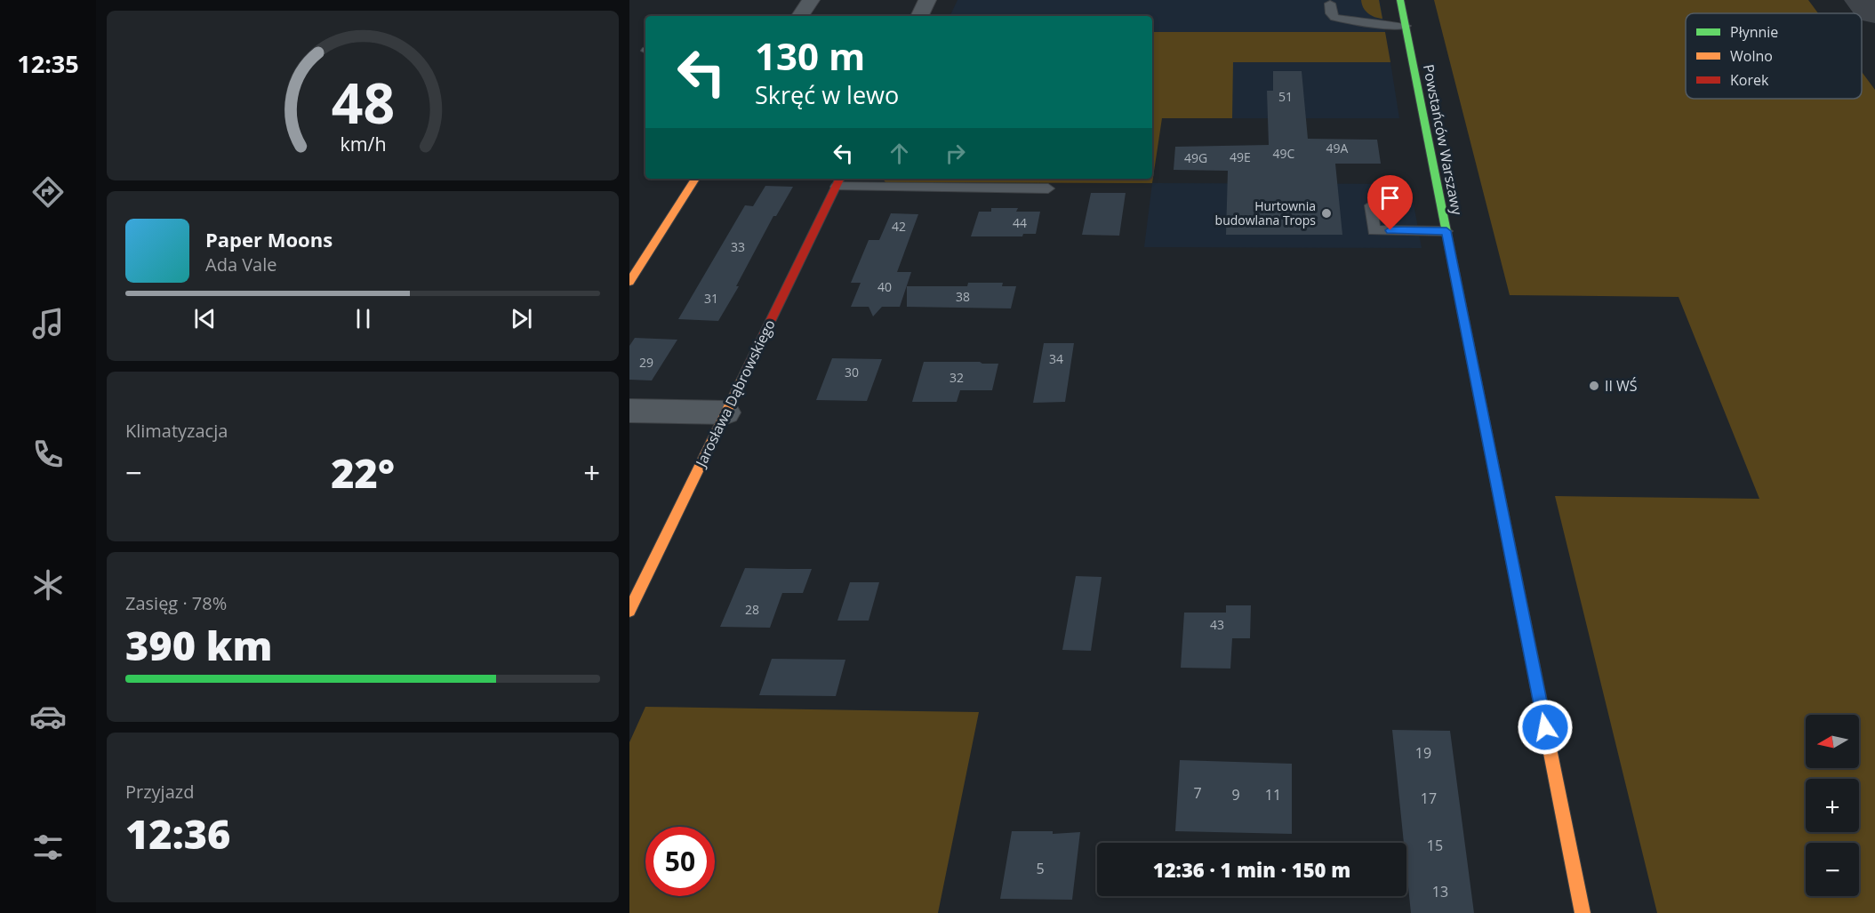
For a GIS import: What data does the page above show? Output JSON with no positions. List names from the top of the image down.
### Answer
{
  "streets": {
    "main road": ["Powstańców Warszawy", "Jarosława Dąbrowskiego"]
  },
  "places": ["Hurtownia budowlana Trops", "II WŚ"],
  "house_numbers": [
    "51",
    "49A",
    "49C",
    "49E",
    "49G",
    "44",
    "42",
    "33",
    "40",
    "38",
    "31",
    "34",
    "29",
    "30",
    "32",
    "28",
    "43",
    "19",
    "7",
    "9",
    "11",
    "17",
    "15",
    "5",
    "13"
  ],
  "legend": ["Płynnie", "Wolno", "Korek"],
  "north": "left",
  "page": {
    "tabs": "12:35",
    "turn": ["130 m", "Skręć w lewo"],
    "song": ["Paper Moons", "Ada Vale"],
    "tile": [
      "Klimatyzacja",
      ["Zasięg · 78%", "390 km"],
      ["Przyjazd", "12:36"]
    ],
    "heat": ["−", "22°", "+"],
    "map_buttons": ["+", "−"],
    "limit": "50",
    "trip": "12:36 · 1 min · 150 m",
    "gauge": ["48", "km/h"]
  }
}
